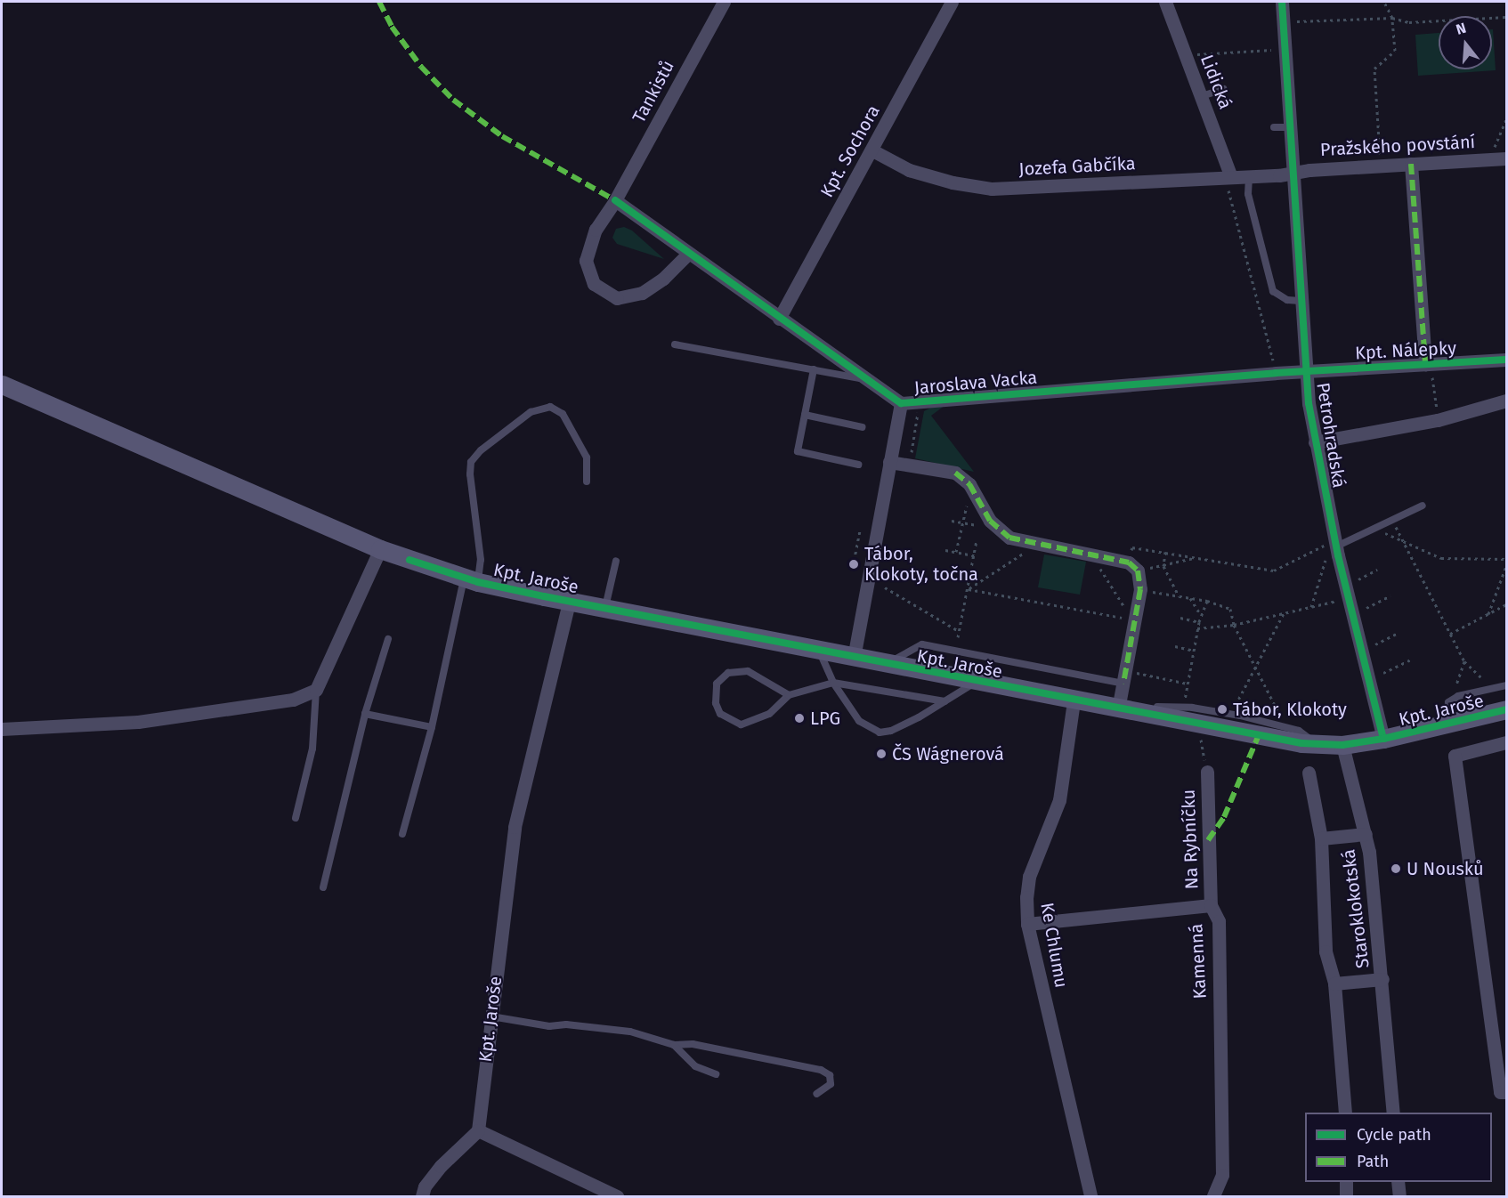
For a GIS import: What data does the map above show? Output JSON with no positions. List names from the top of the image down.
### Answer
{
  "streets": {
    "street": [
      "Lidická",
      "Tankistů",
      "Pražského povstání",
      "Kpt. Sochora",
      "Jozefa Gabčíka",
      "Kpt. Nálepky",
      "Jaroslava Vacka",
      "Petrohradská",
      "Kpt. Jaroše",
      "Na Rybníčku",
      "Staroklokotská",
      "Ke Chlumu",
      "Kamenná"
    ]
  },
  "crossings": [
    ["Lidická", "Jozefa Gabčíka"],
    ["Tankistů", "Jaroslava Vacka"],
    ["Pražského povstání", "Jozefa Gabčíka"],
    ["Pražského povstání", "Petrohradská"],
    ["Kpt. Sochora", "Jozefa Gabčíka"],
    ["Kpt. Sochora", "Jaroslava Vacka"],
    ["Jozefa Gabčíka", "Petrohradská"],
    ["Kpt. Nálepky", "Jaroslava Vacka"],
    ["Kpt. Nálepky", "Petrohradská"],
    ["Jaroslava Vacka", "Petrohradská"],
    ["Petrohradská", "Kpt. Jaroše"],
    ["Kpt. Jaroše", "Staroklokotská"],
    ["Kpt. Jaroše", "Ke Chlumu"],
    ["Na Rybníčku", "Kamenná"],
    ["Ke Chlumu", "Kamenná"]
  ],
  "places": [
    "Tábor, Klokoty, točna",
    "Tábor, Klokoty",
    "LPG",
    "ČS Wágnerová",
    "U Nousků"
  ],
  "legend": ["Cycle path", "Path"],
  "north": "top"
}
